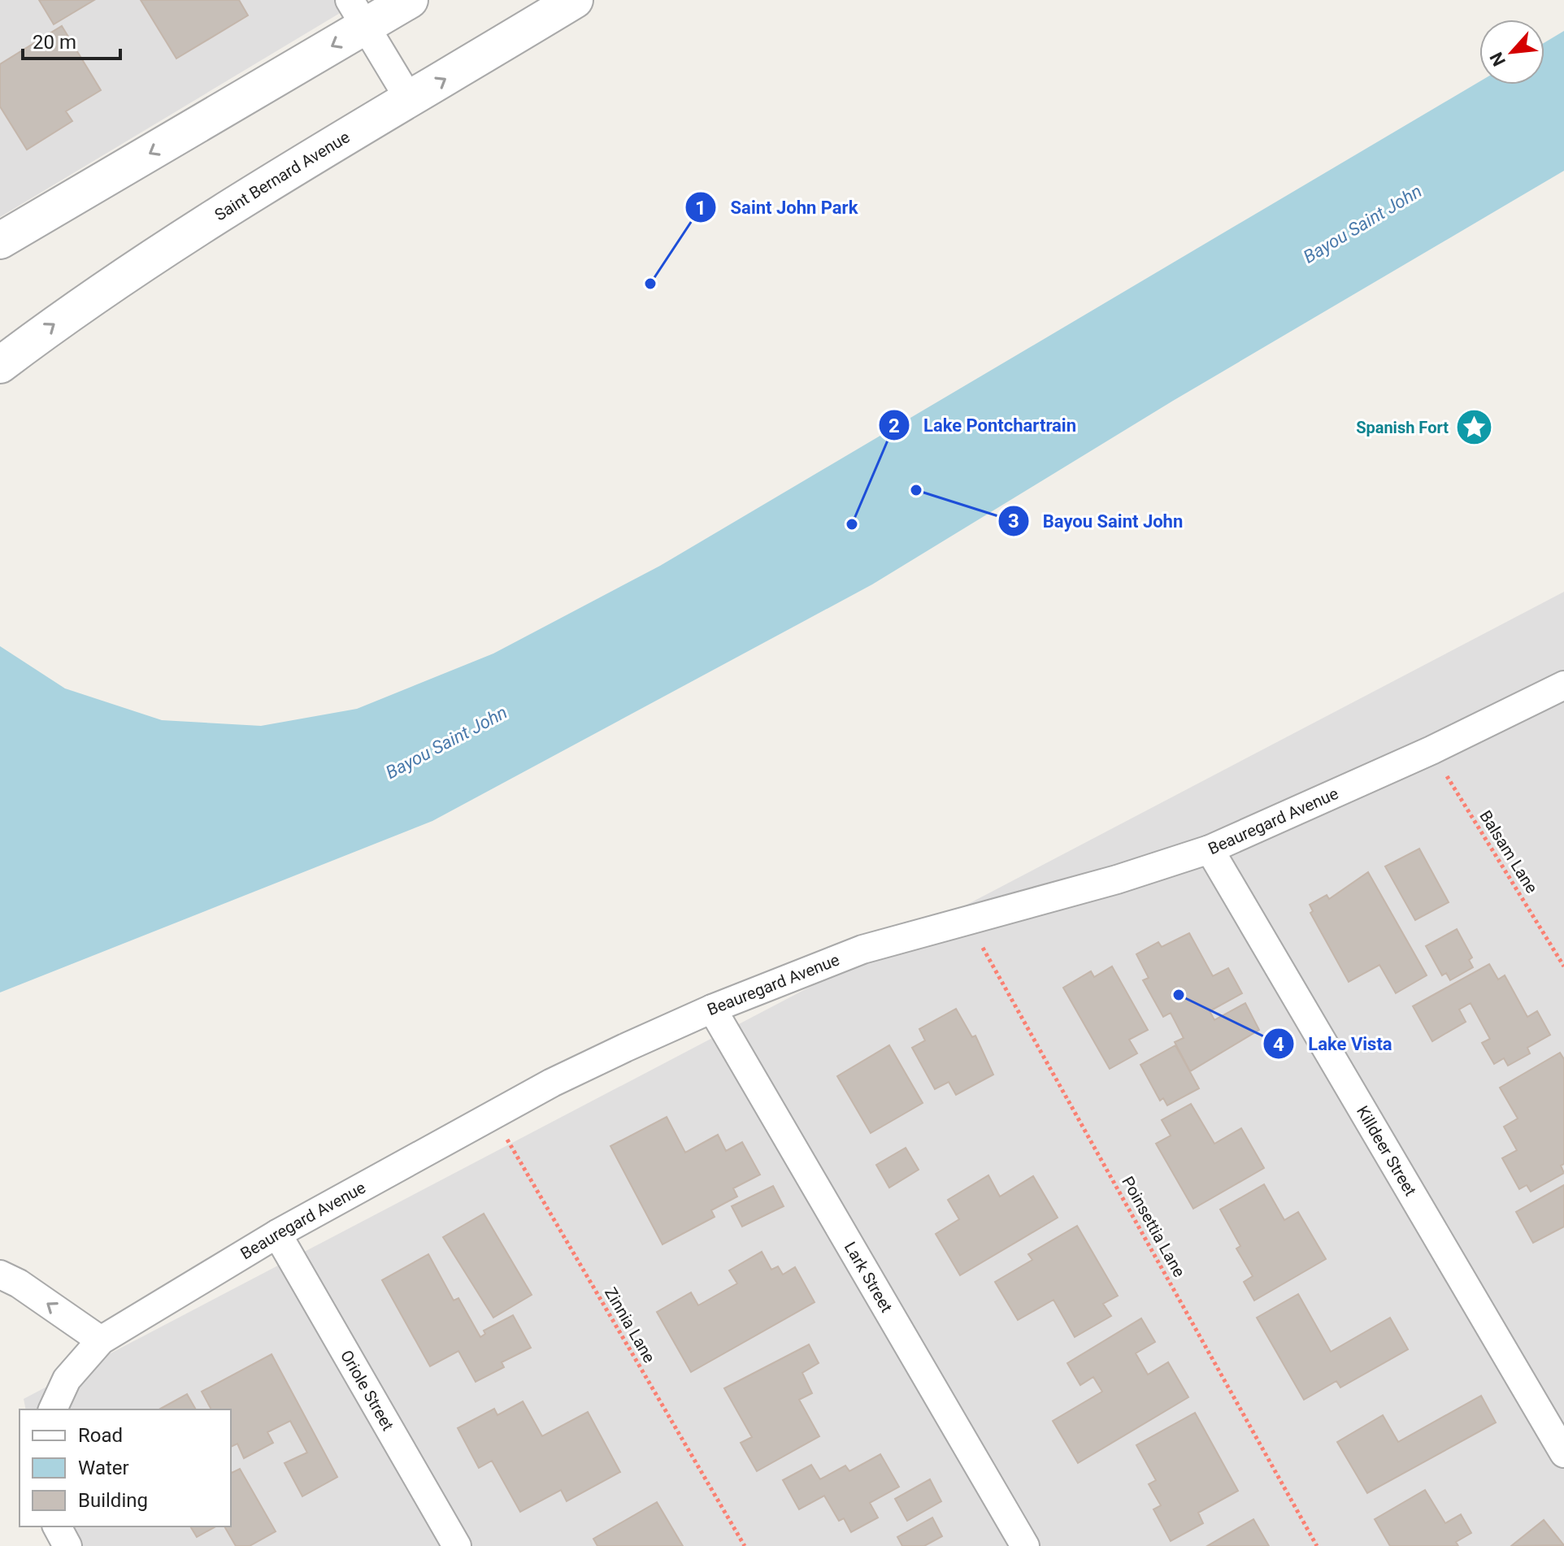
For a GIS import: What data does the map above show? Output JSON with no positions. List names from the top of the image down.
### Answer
{
  "streets": {
    "street": [
      "Saint Bernard Avenue",
      "Beauregard Avenue",
      "Killdeer Street",
      "Lark Street",
      "Oriole Street"
    ],
    "path": ["Balsam Lane", "Poinsettia Lane", "Zinnia Lane"]
  },
  "crossings": [
    ["Beauregard Avenue", "Balsam Lane"],
    ["Beauregard Avenue", "Killdeer Street"],
    ["Beauregard Avenue", "Poinsettia Lane"],
    ["Beauregard Avenue", "Lark Street"],
    ["Beauregard Avenue", "Zinnia Lane"],
    ["Beauregard Avenue", "Oriole Street"]
  ],
  "water": ["Bayou Saint John"],
  "places": {
    "other": [
      "Saint John Park",
      "Bayou Saint John",
      "Lake Pontchartrain",
      "Lake Vista"
    ],
    "place": ["Spanish Fort"]
  },
  "legend": ["Road", "Water", "Building"],
  "scale_bar": "20 m",
  "north": "bottom left"
}
